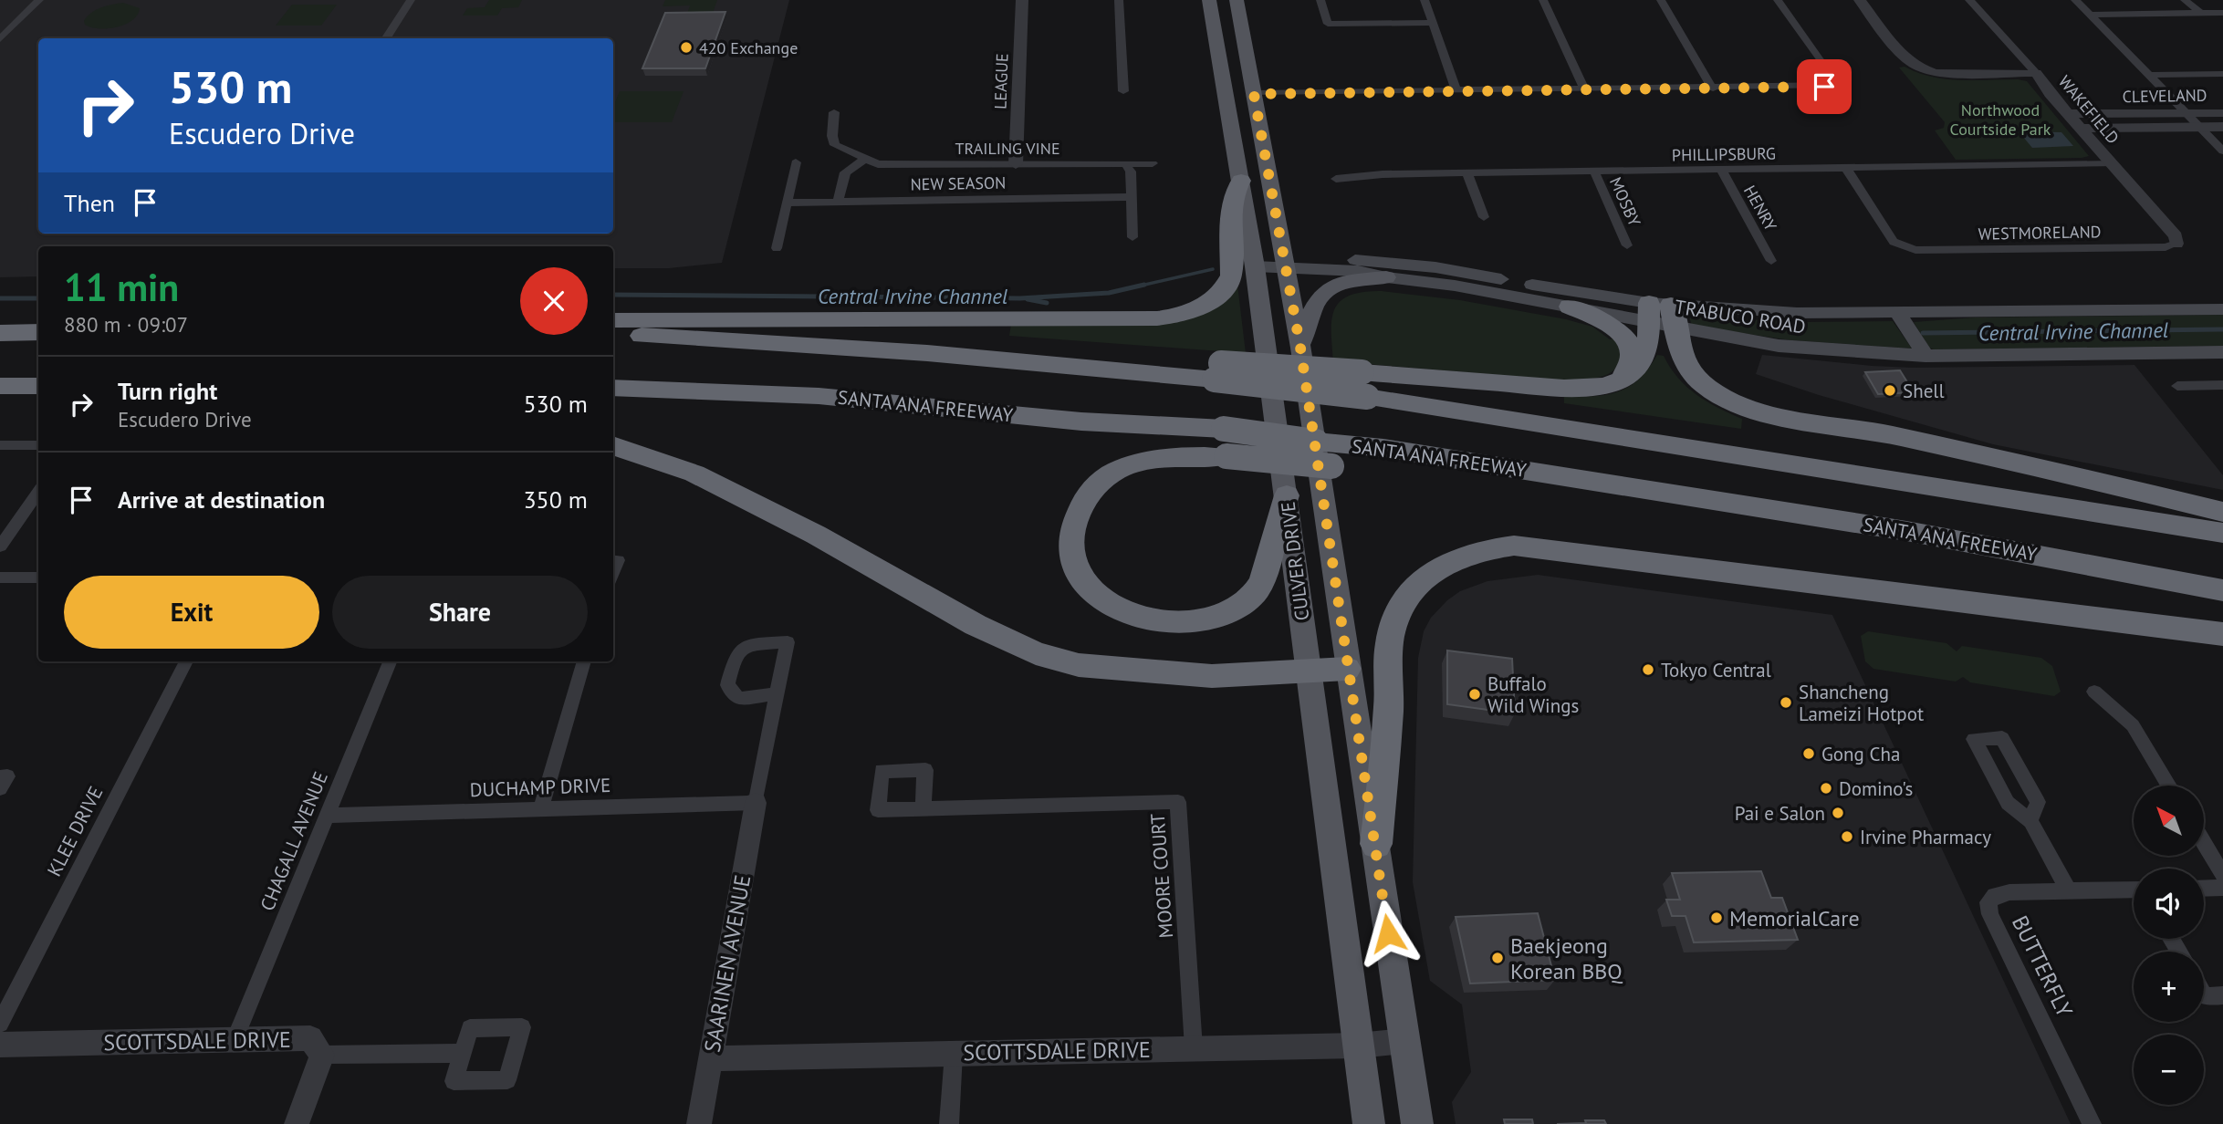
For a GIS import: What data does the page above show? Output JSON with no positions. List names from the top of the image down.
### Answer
{
  "streets": {
    "highway": ["SANTA ANA FREEWAY"],
    "main road": ["TRABUCO ROAD", "CULVER DRIVE"],
    "street": [
      "LEAGUE",
      "CLEVELAND",
      "WAKEFIELD",
      "TRAILING VINE",
      "PHILLIPSBURG",
      "NEW SEASON",
      "MOSBY",
      "HENRY",
      "WESTMORELAND",
      "DUCHAMP DRIVE",
      "KLEE DRIVE",
      "CHAGALL AVENUE",
      "MOORE COURT",
      "SAARINEN AVENUE",
      "BUTTERFLY",
      "SCOTTSDALE DRIVE"
    ]
  },
  "crossings": [
    ["LEAGUE", "TRAILING VINE"],
    ["CLEVELAND", "WAKEFIELD"],
    ["WAKEFIELD", "PHILLIPSBURG"],
    ["WAKEFIELD", "WESTMORELAND"],
    ["PHILLIPSBURG", "MOSBY"],
    ["PHILLIPSBURG", "HENRY"],
    ["PHILLIPSBURG", "WESTMORELAND"],
    ["TRABUCO ROAD", "CULVER DRIVE"],
    ["CULVER DRIVE", "SCOTTSDALE DRIVE"],
    ["DUCHAMP DRIVE", "CHAGALL AVENUE"],
    ["DUCHAMP DRIVE", "SAARINEN AVENUE"],
    ["CHAGALL AVENUE", "SCOTTSDALE DRIVE"],
    ["MOORE COURT", "SCOTTSDALE DRIVE"],
    ["SAARINEN AVENUE", "SCOTTSDALE DRIVE"]
  ],
  "water": ["Central Irvine Channel"],
  "parks": ["Northwood Courtside Park"],
  "places": [
    "420 Exchange",
    "Shell",
    "Tokyo Central",
    "Buffalo Wild Wings",
    "Shancheng Lameizi Hotpot",
    "Gong Cha",
    "Domino's",
    "Pai e Salon",
    "Irvine Pharmacy",
    "MemorialCare",
    "Baekjeong Korean BBQ"
  ],
  "north": "top left",
  "page": {
    "turn": ["530 m", "Escudero Drive"],
    "then": "Then",
    "heading": ["11 min", "880 m · 09:07"],
    "list": [
      {
        "name": "Turn right",
        "note": "Escudero Drive",
        "value": "530 m"
      },
      {
        "name": "Arrive at destination",
        "value": "350 m"
      }
    ],
    "buttons": ["Exit", "Share"],
    "map_buttons": ["+", "−"]
  }
}
